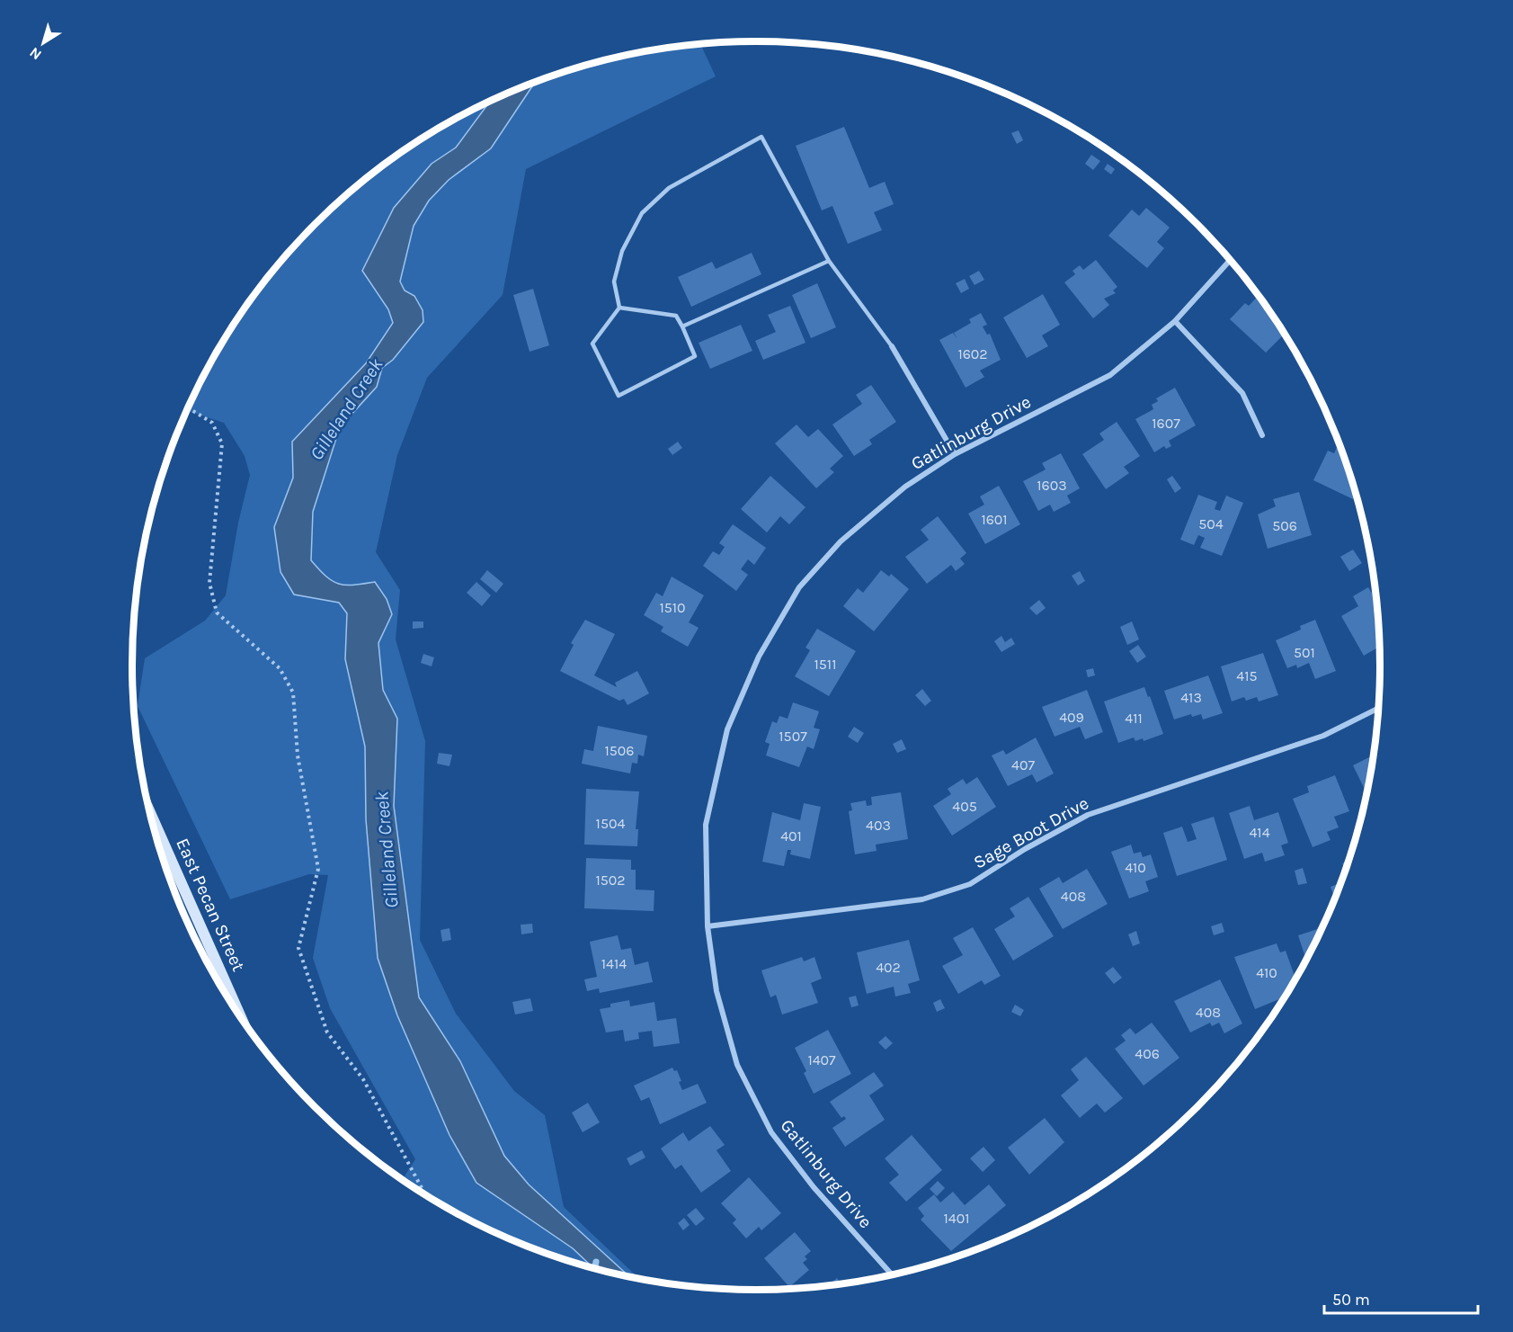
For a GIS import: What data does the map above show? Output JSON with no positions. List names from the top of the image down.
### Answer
{
  "streets": {
    "main road": ["East Pecan Street"],
    "street": ["Gatlinburg Drive", "Sage Boot Drive"]
  },
  "crossings": [
    ["Gatlinburg Drive", "Sage Boot Drive"]
  ],
  "water": ["Gilleland Creek"],
  "house_numbers": [
    "1602",
    "1607",
    "1603",
    "1601",
    "504",
    "506",
    "1510",
    "501",
    "1511",
    "415",
    "413",
    "409",
    "411",
    "1507",
    "1506",
    "407",
    "405",
    "1504",
    "403",
    "414",
    "401",
    "410",
    "1502",
    "408",
    "1414",
    "402",
    "410",
    "408",
    "406",
    "1407",
    "1401"
  ],
  "scale_bar": "50 m",
  "north": "bottom left"
}
